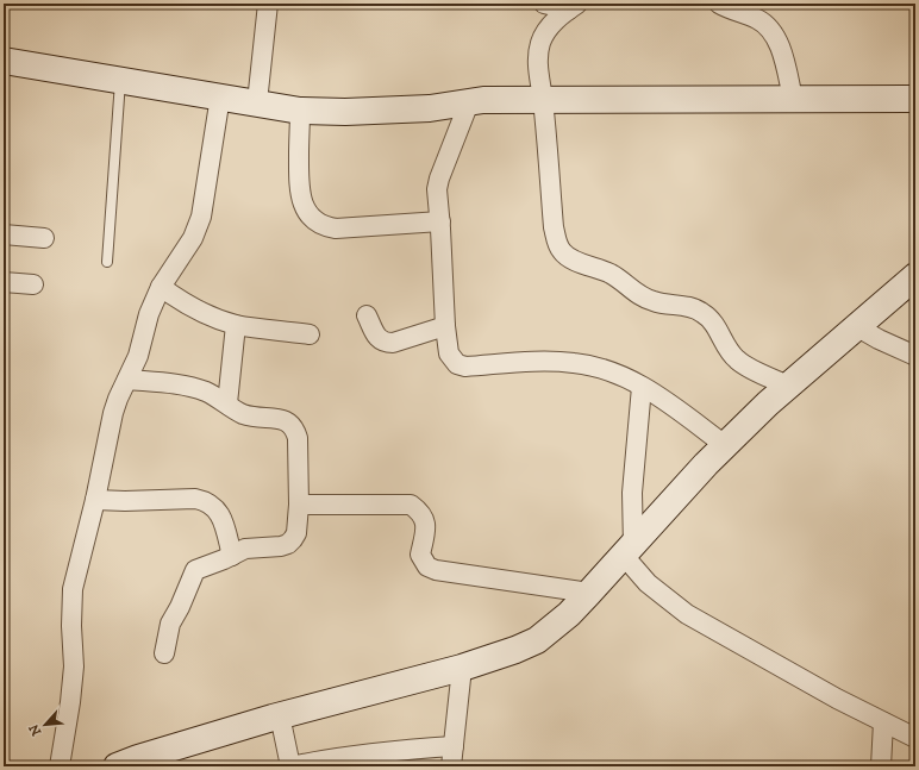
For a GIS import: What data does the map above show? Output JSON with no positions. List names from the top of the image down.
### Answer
{
  "north": "bottom left"
}
